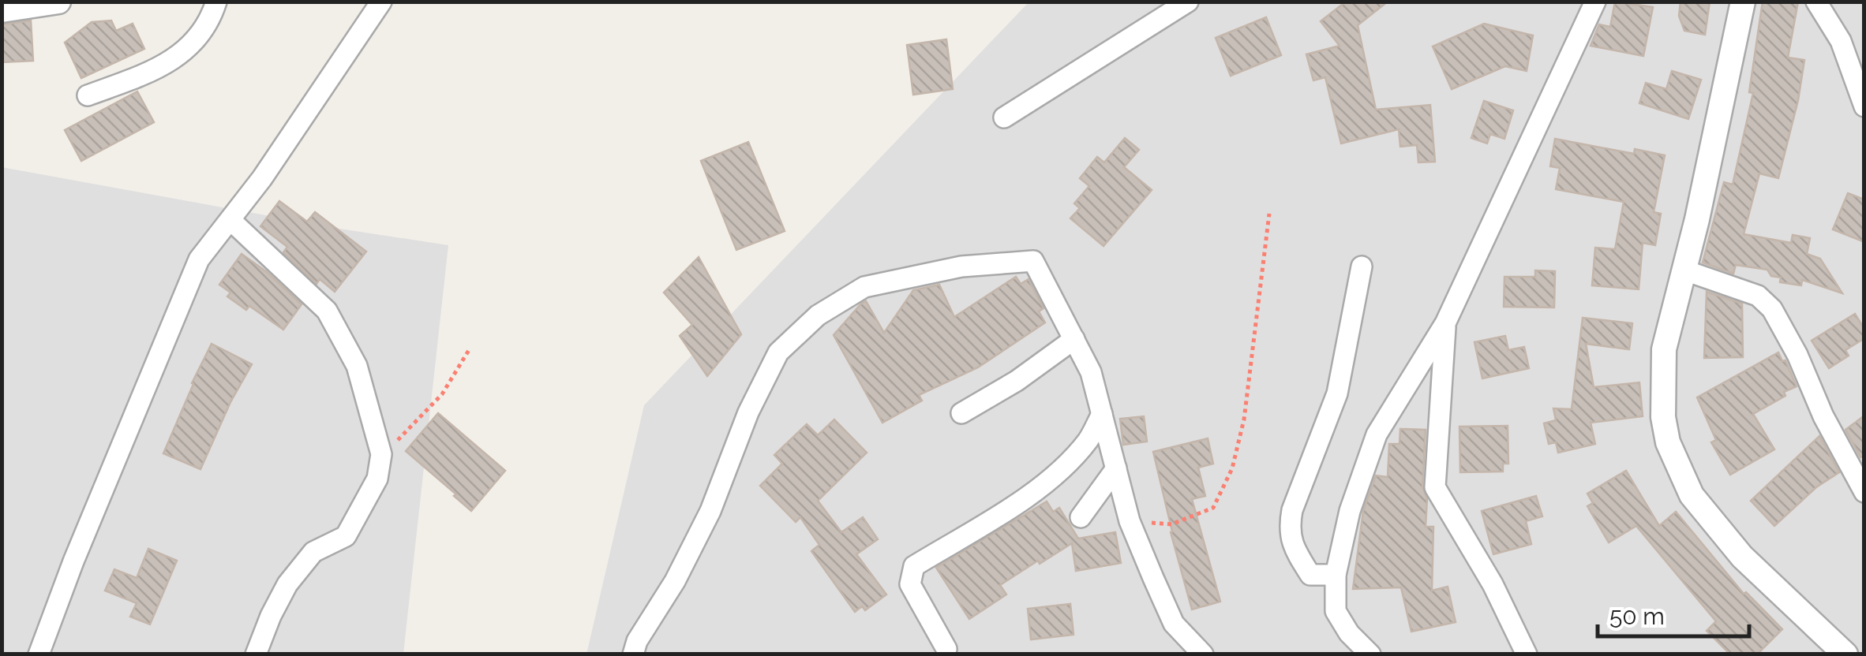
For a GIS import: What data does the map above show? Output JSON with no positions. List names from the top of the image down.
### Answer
{
  "scale_bar": "50 m"
}
